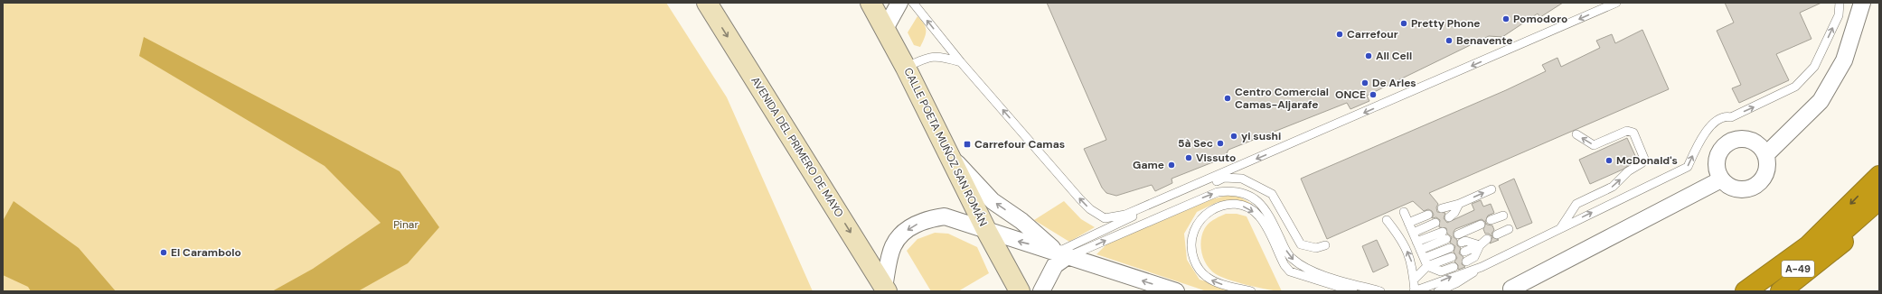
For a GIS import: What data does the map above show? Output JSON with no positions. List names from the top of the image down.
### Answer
{
  "streets": {
    "highway": ["A-49"],
    "main road": ["AVENIDA DEL PRIMERO DE MAYO", "CALLE POETA MUÑOZ SAN ROMÁN"]
  },
  "one_way": ["AVENIDA DEL PRIMERO DE MAYO"],
  "parks": ["Pinar"],
  "places": {
    "other": [
      "Pomodoro",
      "Pretty Phone",
      "Carrefour",
      "Benavente",
      "All Cell",
      "De Arles",
      "ONCE",
      "Centro Comercial Camas-Aljarafe",
      "yi sushi",
      "5à Sec",
      "Vissuto",
      "McDonald's",
      "Game",
      "El Carambolo"
    ],
    "transit": ["Carrefour Camas"]
  }
}
